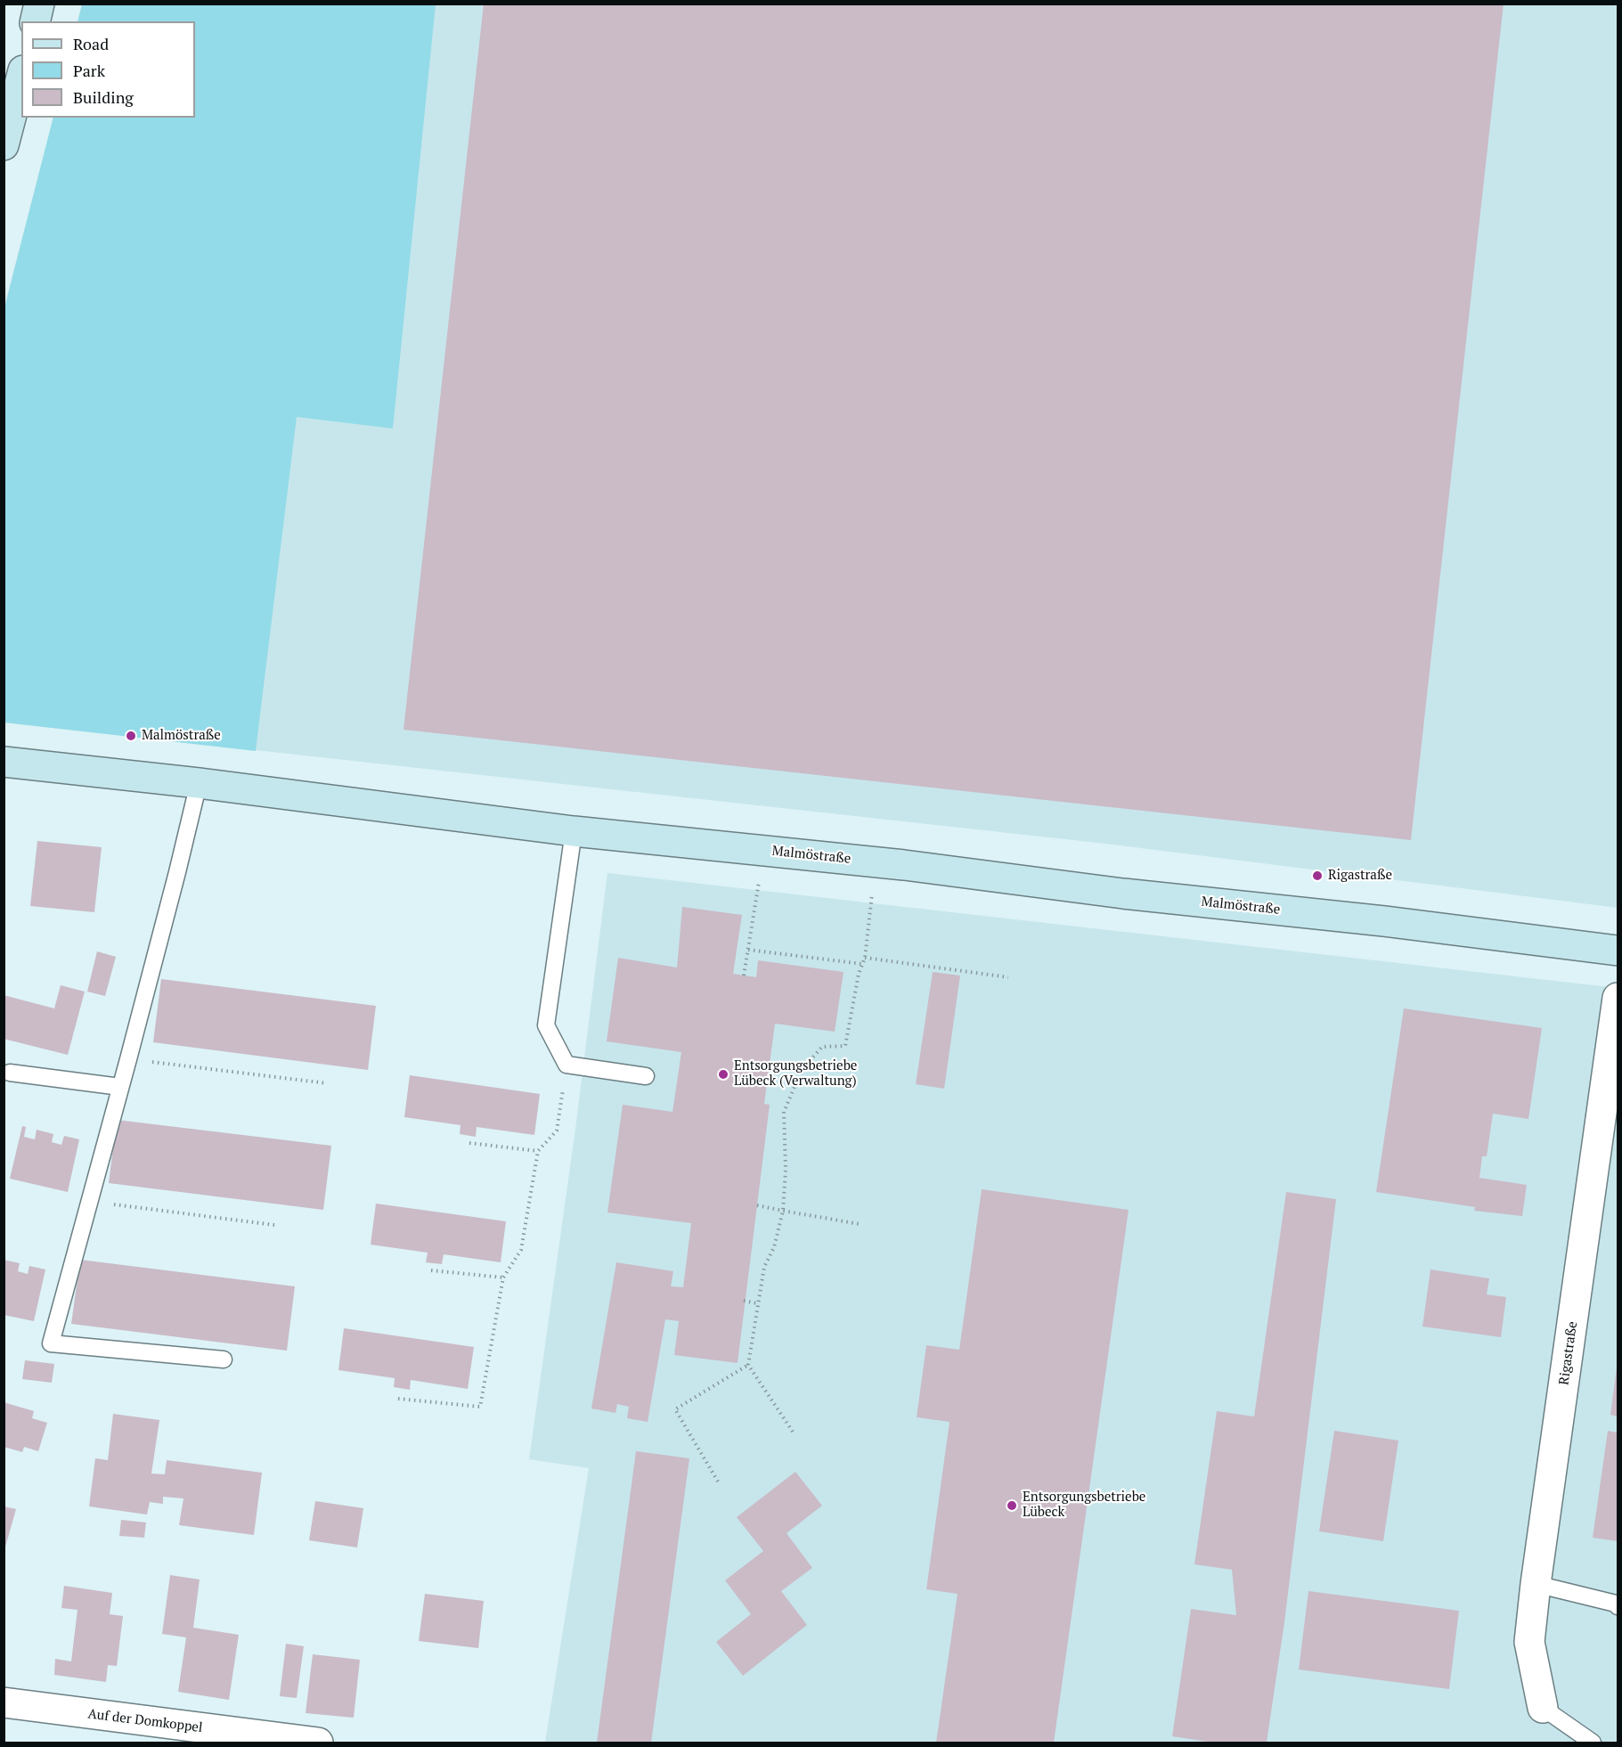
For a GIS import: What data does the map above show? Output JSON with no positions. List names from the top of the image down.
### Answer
{
  "streets": {
    "street": ["Malmöstraße", "Rigastraße", "Auf der Domkoppel"]
  },
  "places": [
    "Malmöstraße",
    "Rigastraße",
    "Entsorgungsbetriebe Lübeck (Verwaltung)",
    "Entsorgungsbetriebe Lübeck"
  ],
  "legend": ["Road", "Park", "Building"]
}
